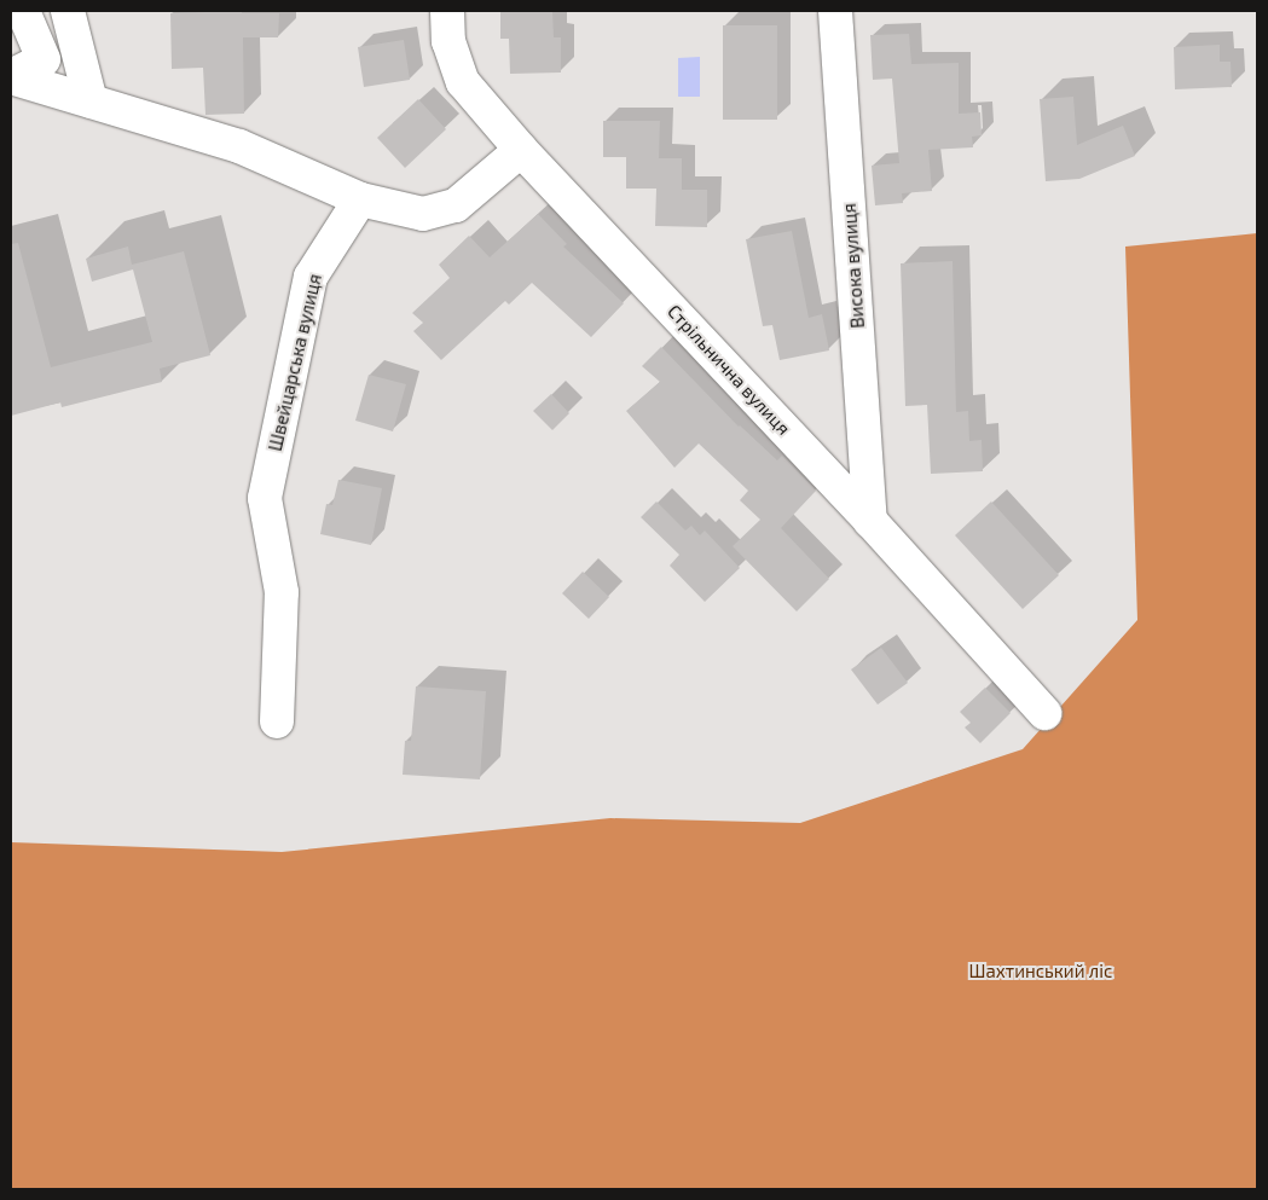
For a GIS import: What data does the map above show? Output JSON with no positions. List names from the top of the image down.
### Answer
{
  "streets": {
    "street": ["Висока вулиця", "Швейцарська вулиця", "Стрільнична вулиця"]
  },
  "crossings": [
    ["Висока вулиця", "Стрільнична вулиця"]
  ],
  "parks": ["Шахтинський ліс"]
}
